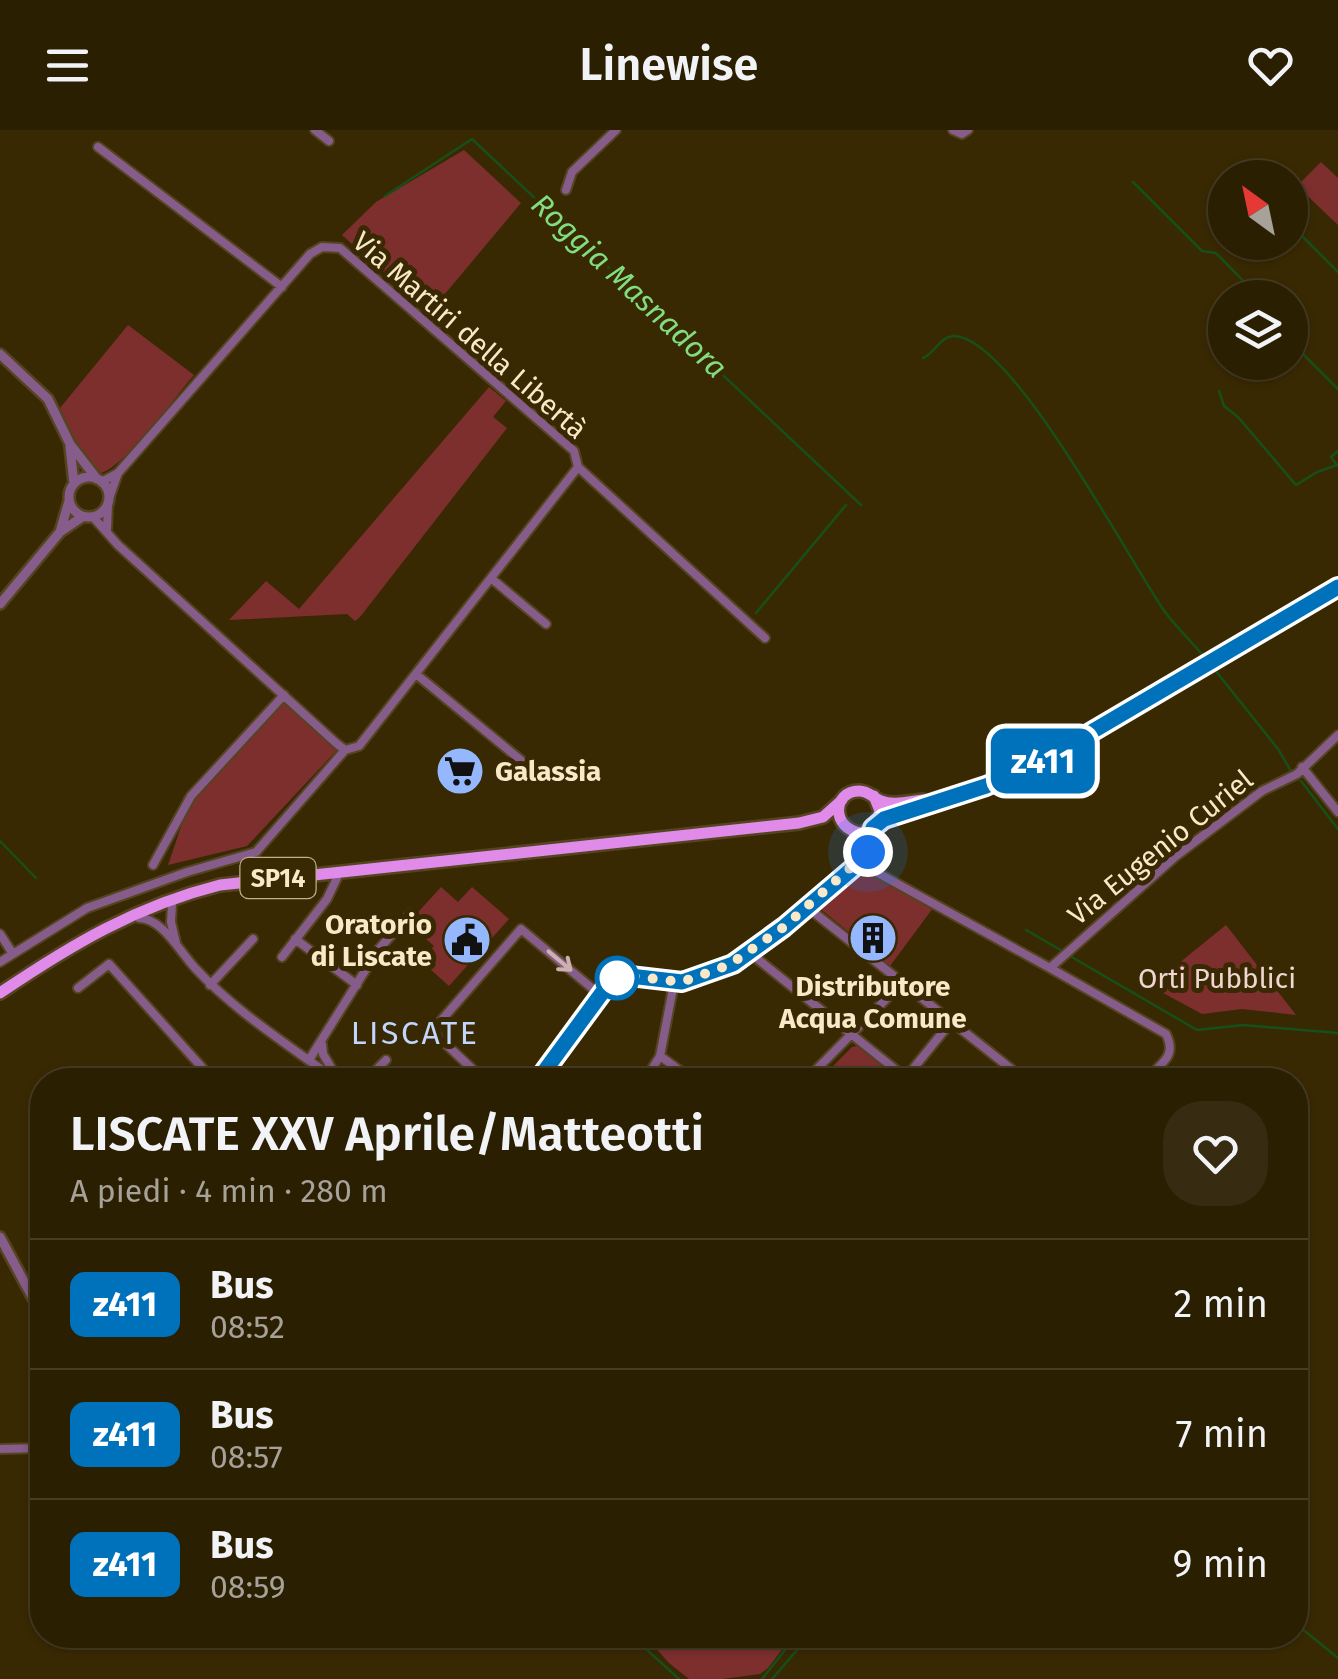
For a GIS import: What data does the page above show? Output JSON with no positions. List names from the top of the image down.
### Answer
{
  "streets": {
    "main road": ["SP14"],
    "street": ["Via Martiri della Libertà", "Via Eugenio Curiel"]
  },
  "districts": ["LISCATE"],
  "water": ["Roggia Masnadora"],
  "parks": ["Orti Pubblici"],
  "places": {
    "supermarket": ["Galassia"],
    "building": ["Distributore Acqua Comune"],
    "public building": ["Oratorio di Liscate"]
  },
  "lines": ["bus line z411"],
  "north": "top left",
  "page": {
    "header": "Linewise",
    "on_map": "z411",
    "heading": ["LISCATE XXV Aprile/Matteotti", "A piedi · 4 min · 280 m"],
    "list": [
      {
        "mark": "z411",
        "name": "Bus",
        "note": "08:52",
        "value": "2 min"
      },
      {
        "mark": "z411",
        "name": "Bus",
        "note": "08:57",
        "value": "7 min"
      },
      {
        "mark": "z411",
        "name": "Bus",
        "note": "08:59",
        "value": "9 min"
      }
    ]
  }
}
